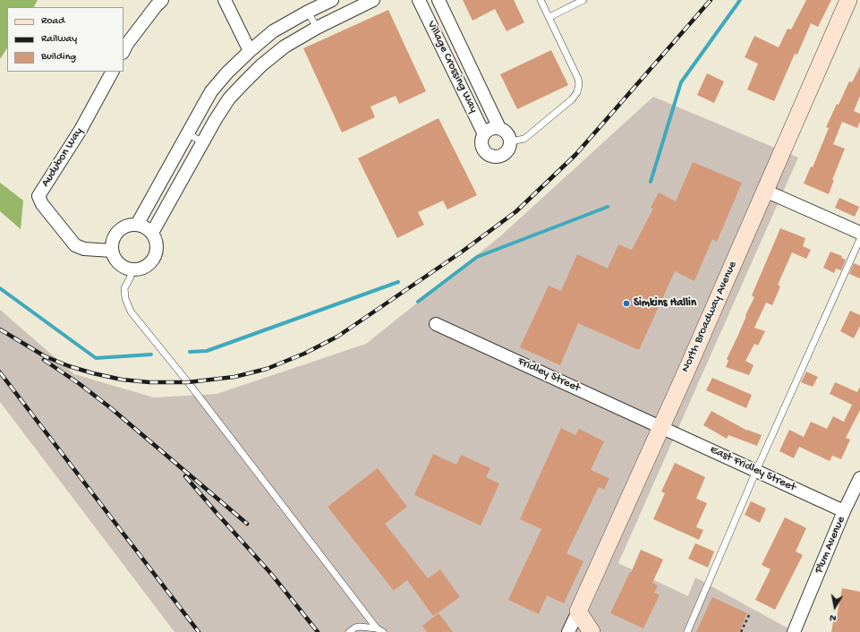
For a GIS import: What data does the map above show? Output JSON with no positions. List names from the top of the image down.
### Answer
{
  "streets": {
    "street": [
      "Village Crossing Way",
      "Audubon Way",
      "North Broadway Avenue",
      "Fridley Street",
      "East Fridley Street",
      "Plum Avenue"
    ]
  },
  "crossings": [
    ["North Broadway Avenue", "Fridley Street"],
    ["North Broadway Avenue", "East Fridley Street"],
    ["Fridley Street", "East Fridley Street"],
    ["East Fridley Street", "Plum Avenue"]
  ],
  "places": ["Simkins Hallin"],
  "legend": ["Road", "Railway", "Building"],
  "north": "bottom"
}
